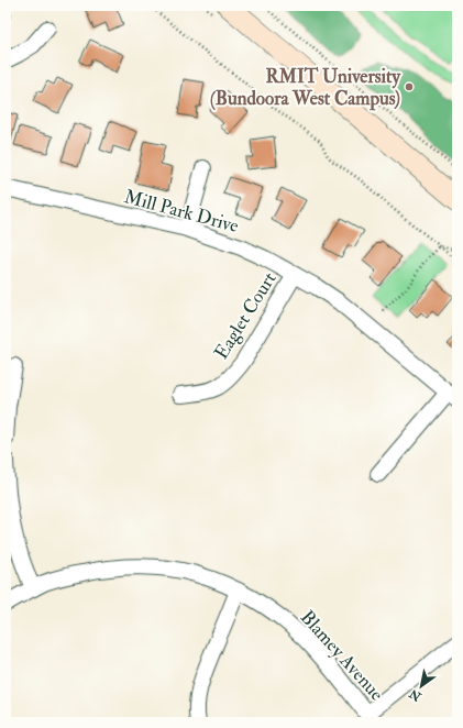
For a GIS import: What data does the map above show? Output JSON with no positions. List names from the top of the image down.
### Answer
{
  "streets": {
    "street": ["Mill Park Drive", "Eaglet Court", "Blamey Avenue"]
  },
  "crossings": [
    ["Mill Park Drive", "Eaglet Court"]
  ],
  "places": ["RMIT University (Bundoora West Campus)"],
  "north": "bottom left"
}
